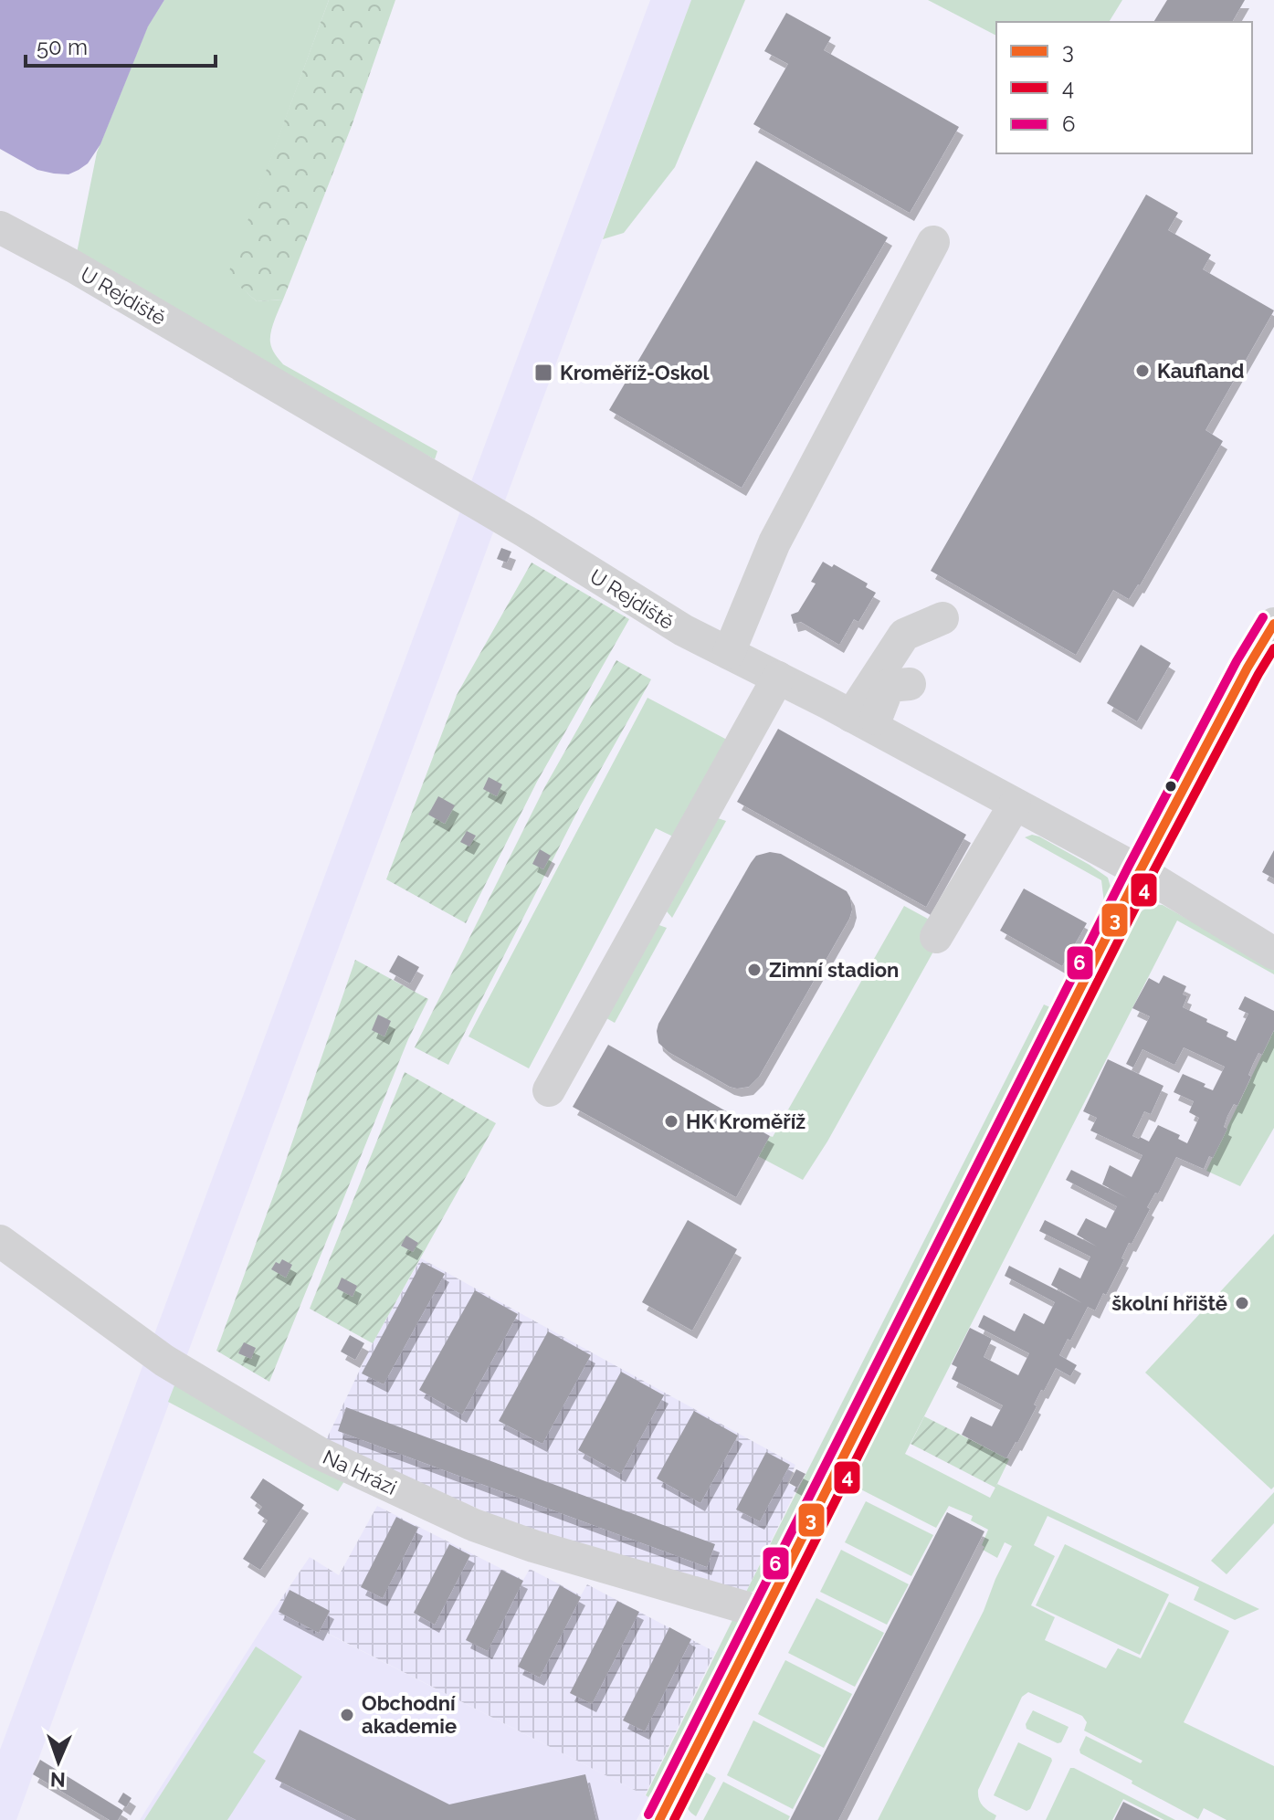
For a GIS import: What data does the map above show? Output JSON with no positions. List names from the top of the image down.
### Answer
{
  "streets": {
    "street": ["U Rejdiště", "Na Hrázi"]
  },
  "places": {
    "other": [
      "Kaufland",
      "Zimní stadion",
      "HK Kroměříž",
      "školní hřiště",
      "Obchodní akademie"
    ],
    "transit": ["Kroměříž-Oskol"]
  },
  "lines": ["transit line 6", "transit line 3", "transit line 4"],
  "legend": ["3", "4", "6"],
  "scale_bar": "50 m",
  "north": "bottom"
}
